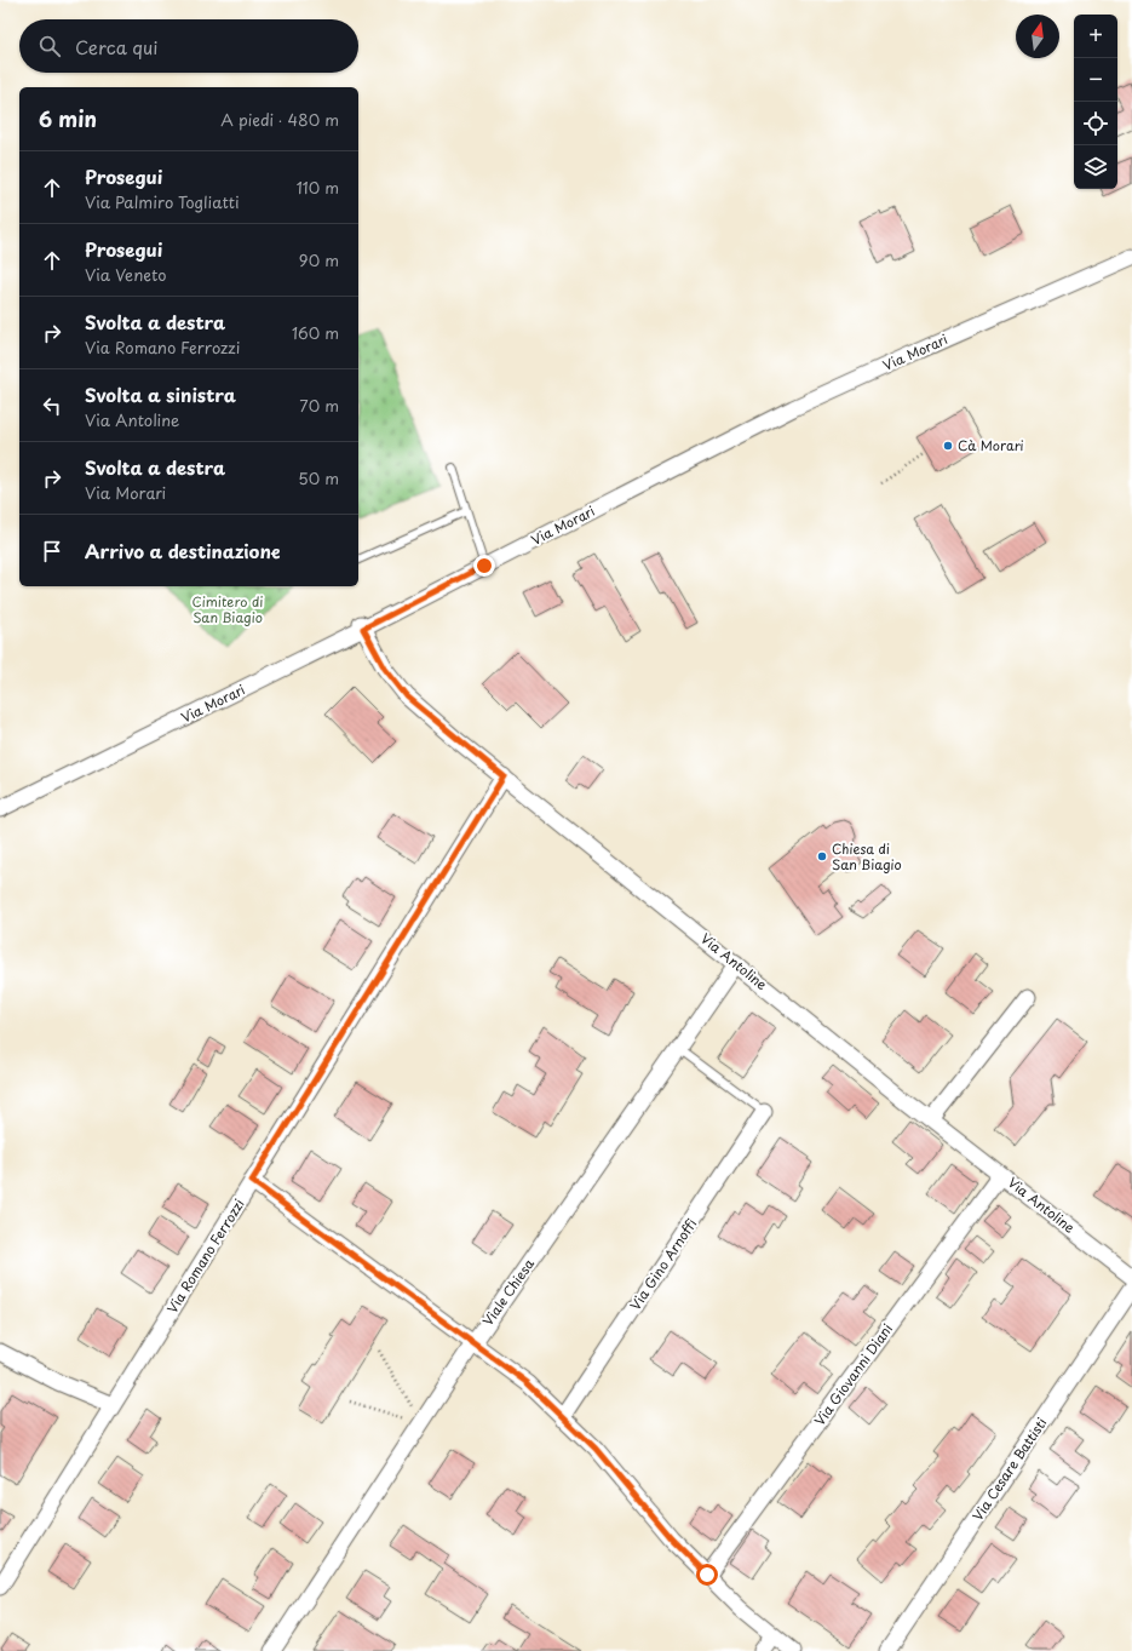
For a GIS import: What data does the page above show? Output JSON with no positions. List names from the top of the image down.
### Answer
{
  "streets": {
    "street": [
      "Via Morari",
      "Via Antoline",
      "Via Romano Ferrozzi",
      "Via Gino Arnoffi",
      "Viale Chiesa",
      "Via Giovanni Diani",
      "Via Cesare Battisti"
    ]
  },
  "crossings": [
    ["Via Morari", "Via Antoline"],
    ["Via Antoline", "Via Romano Ferrozzi"],
    ["Via Antoline", "Viale Chiesa"],
    ["Via Antoline", "Via Giovanni Diani"]
  ],
  "parks": ["Cimitero di San Biagio"],
  "places": ["Cà Morari", "Chiesa di San Biagio"],
  "north": "top",
  "page": {
    "map_buttons": ["+", "−"],
    "search": "Cerca qui",
    "heading": ["6 min", "A piedi · 480 m"],
    "list": [
      ["Prosegui", "Via Palmiro Togliatti", "110 m"],
      ["Prosegui", "Via Veneto", "90 m"],
      ["Svolta a destra", "Via Romano Ferrozzi", "160 m"],
      ["Svolta a sinistra", "Via Antoline", "70 m"],
      ["Svolta a destra", "Via Morari", "50 m"],
      "Arrivo a destinazione"
    ]
  }
}
